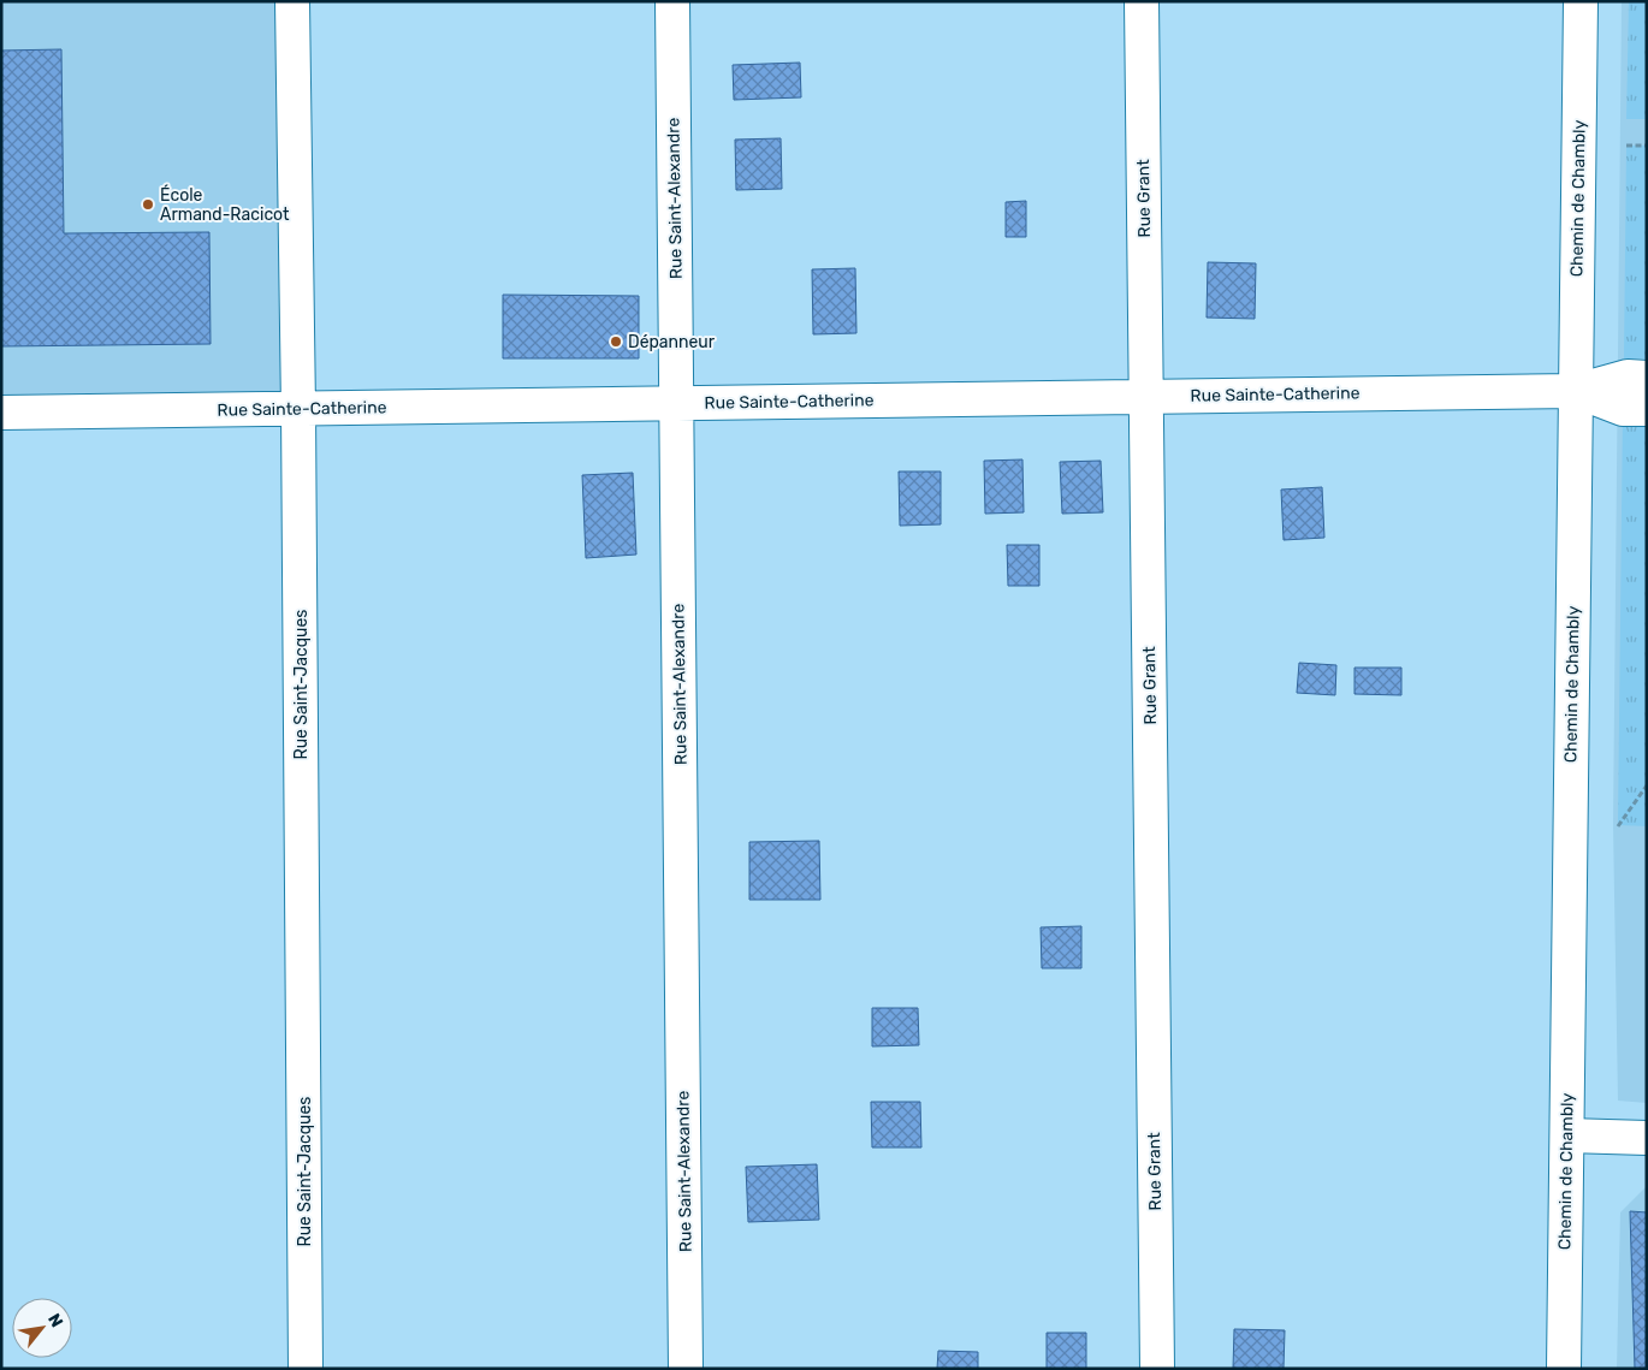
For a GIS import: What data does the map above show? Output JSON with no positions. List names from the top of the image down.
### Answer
{
  "streets": {
    "street": [
      "Rue Saint-Alexandre",
      "Rue Grant",
      "Chemin de Chambly",
      "Rue Sainte-Catherine",
      "Rue Saint-Jacques"
    ]
  },
  "crossings": [
    ["Rue Saint-Alexandre", "Rue Sainte-Catherine"],
    ["Rue Grant", "Rue Sainte-Catherine"],
    ["Chemin de Chambly", "Rue Sainte-Catherine"],
    ["Rue Sainte-Catherine", "Rue Saint-Jacques"]
  ],
  "places": ["École Armand-Racicot", "Dépanneur"],
  "north": "top right"
}
